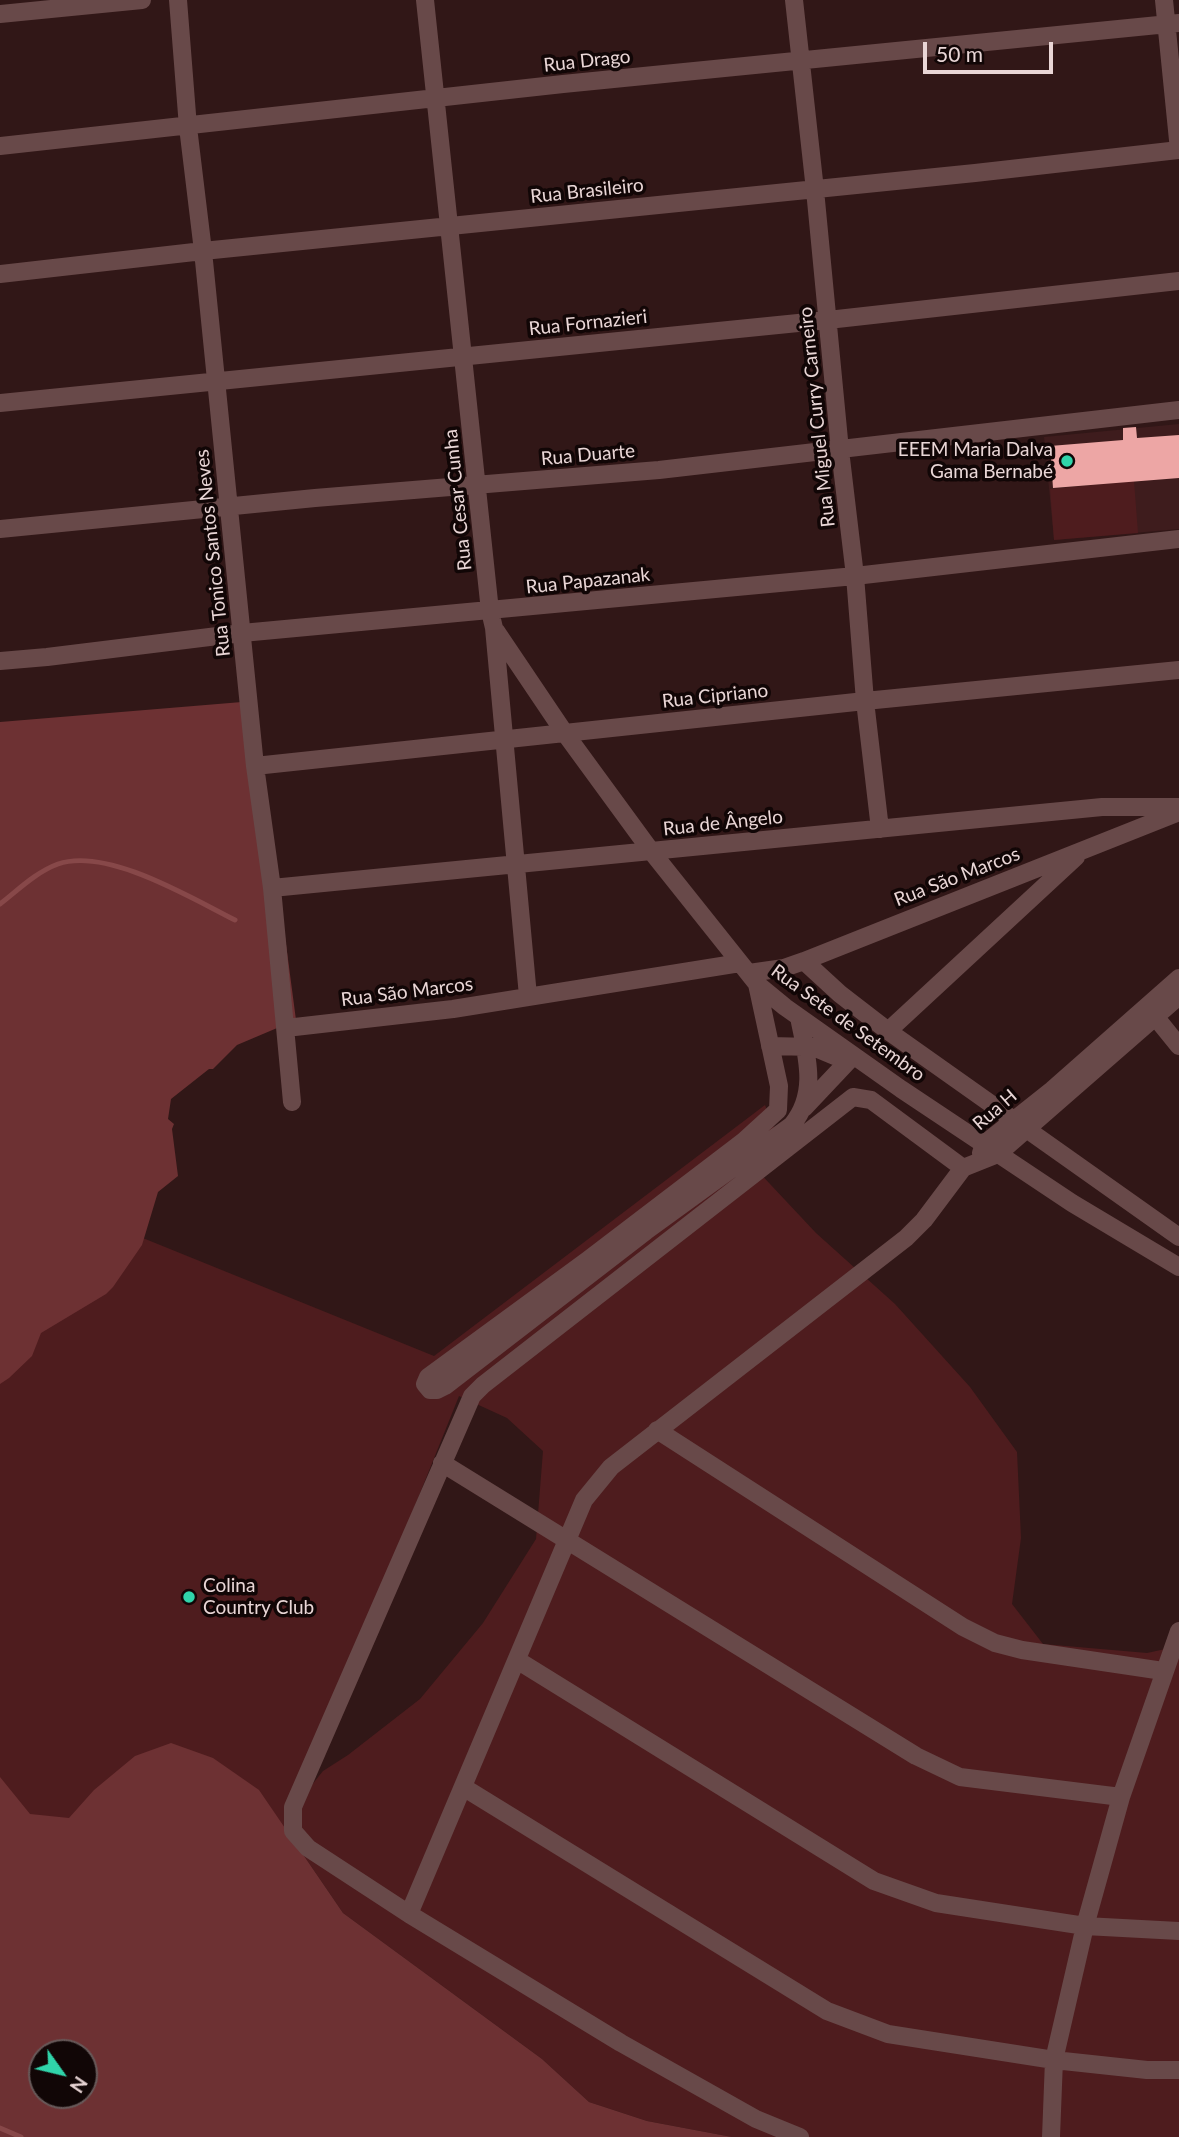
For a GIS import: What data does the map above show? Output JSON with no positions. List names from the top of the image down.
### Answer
{
  "streets": {
    "street": [
      "Rua Drago",
      "Rua Brasileiro",
      "Rua Fornazieri",
      "Rua Miguel Curry Carneiro",
      "Rua Duarte",
      "Rua Cesar Cunha",
      "Rua Tonico Santos Neves",
      "Rua Papazanak",
      "Rua Cipriano",
      "Rua de Ângelo",
      "Rua São Marcos",
      "Rua Sete de Setembro",
      "Rua H"
    ]
  },
  "crossings": [
    ["Rua Drago", "Rua Miguel Curry Carneiro"],
    ["Rua Drago", "Rua Cesar Cunha"],
    ["Rua Drago", "Rua Tonico Santos Neves"],
    ["Rua Brasileiro", "Rua Miguel Curry Carneiro"],
    ["Rua Brasileiro", "Rua Cesar Cunha"],
    ["Rua Brasileiro", "Rua Tonico Santos Neves"],
    ["Rua Fornazieri", "Rua Miguel Curry Carneiro"],
    ["Rua Fornazieri", "Rua Cesar Cunha"],
    ["Rua Fornazieri", "Rua Tonico Santos Neves"],
    ["Rua Miguel Curry Carneiro", "Rua Duarte"],
    ["Rua Miguel Curry Carneiro", "Rua Papazanak"],
    ["Rua Miguel Curry Carneiro", "Rua Cipriano"],
    ["Rua Miguel Curry Carneiro", "Rua de Ângelo"],
    ["Rua Duarte", "Rua Cesar Cunha"],
    ["Rua Duarte", "Rua Tonico Santos Neves"],
    ["Rua Cesar Cunha", "Rua Papazanak"],
    ["Rua Cesar Cunha", "Rua Cipriano"],
    ["Rua Cesar Cunha", "Rua de Ângelo"],
    ["Rua Cesar Cunha", "Rua São Marcos"],
    ["Rua Cesar Cunha", "Rua Sete de Setembro"],
    ["Rua Tonico Santos Neves", "Rua Papazanak"],
    ["Rua Tonico Santos Neves", "Rua Cipriano"],
    ["Rua Tonico Santos Neves", "Rua de Ângelo"],
    ["Rua Tonico Santos Neves", "Rua São Marcos"],
    ["Rua Papazanak", "Rua Sete de Setembro"],
    ["Rua Cipriano", "Rua Sete de Setembro"],
    ["Rua de Ângelo", "Rua São Marcos"],
    ["Rua de Ângelo", "Rua Sete de Setembro"],
    ["Rua São Marcos", "Rua Sete de Setembro"],
    ["Rua Sete de Setembro", "Rua H"]
  ],
  "places": ["EEEM Maria Dalva Gama Bernabé", "Colina Country Club"],
  "scale_bar": "50 m",
  "north": "bottom right"
}
